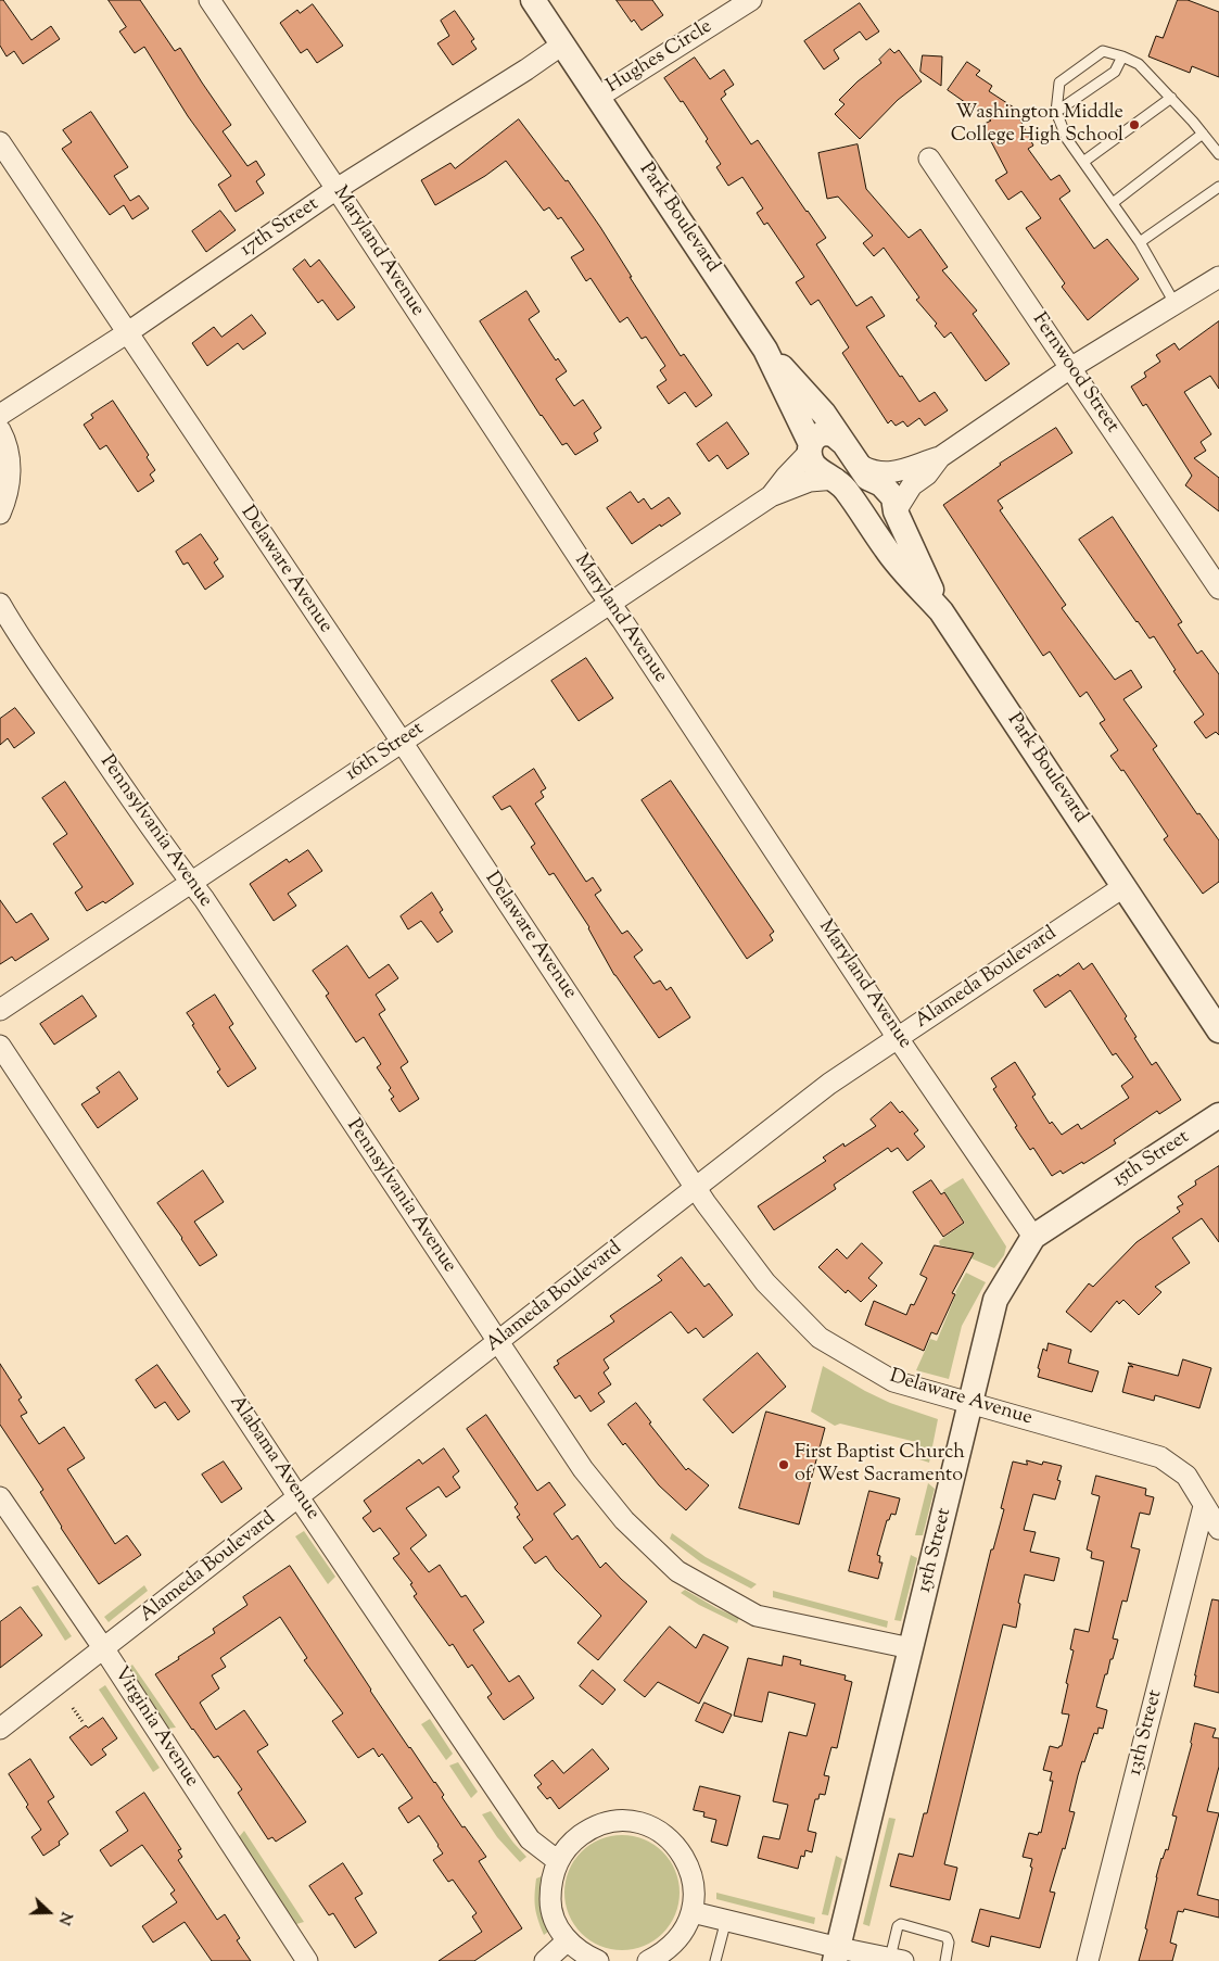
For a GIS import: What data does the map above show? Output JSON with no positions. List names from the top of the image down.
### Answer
{
  "streets": {
    "street": [
      "Hughes Circle",
      "Park Boulevard",
      "17th Street",
      "Maryland Avenue",
      "Fernwood Street",
      "Delaware Avenue",
      "16th Street",
      "Pennsylvania Avenue",
      "Alameda Boulevard",
      "15th Street",
      "Alabama Avenue",
      "Virginia Avenue",
      "13th Street"
    ]
  },
  "crossings": [
    ["Hughes Circle", "Park Boulevard"],
    ["Park Boulevard", "17th Street"],
    ["Park Boulevard", "Alameda Boulevard"],
    ["17th Street", "Maryland Avenue"],
    ["17th Street", "Delaware Avenue"],
    ["Maryland Avenue", "16th Street"],
    ["Maryland Avenue", "Alameda Boulevard"],
    ["Maryland Avenue", "15th Street"],
    ["Delaware Avenue", "16th Street"],
    ["Delaware Avenue", "Alameda Boulevard"],
    ["Delaware Avenue", "15th Street"],
    ["Delaware Avenue", "13th Street"],
    ["16th Street", "Pennsylvania Avenue"],
    ["Pennsylvania Avenue", "Alameda Boulevard"],
    ["Pennsylvania Avenue", "15th Street"],
    ["Alameda Boulevard", "Alabama Avenue"],
    ["Alameda Boulevard", "Virginia Avenue"]
  ],
  "places": ["Washington Middle College High School", "First Baptist Church of West Sacramento"],
  "north": "right"
}
